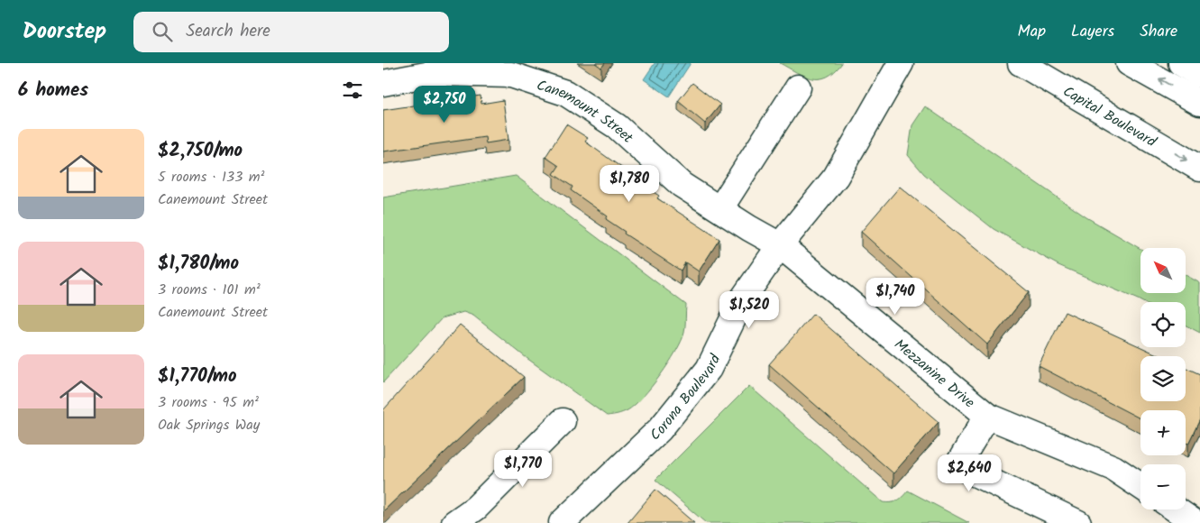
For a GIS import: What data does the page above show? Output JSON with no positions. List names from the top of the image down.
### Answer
{
  "streets": {
    "main road": [
      "Canemount Street",
      "Capital Boulevard",
      "Mezzanine Drive",
      "Corona Boulevard"
    ]
  },
  "crossings": [
    ["Canemount Street", "Mezzanine Drive"],
    ["Canemount Street", "Corona Boulevard"],
    ["Mezzanine Drive", "Corona Boulevard"]
  ],
  "north": "top left",
  "page": {
    "header": "Doorstep",
    "search": "Search here",
    "nav": ["Map", "Layers", "Share"],
    "heading": "6 homes",
    "price": [
      "$2,750",
      "$1,780",
      "$1,740",
      "$1,520",
      "$1,770",
      "$2,640"
    ],
    "list": [
      {
        "name": "$2,750/mo",
        "note": "5 rooms · 133 m² · Canemount Street"
      },
      {
        "name": "$1,780/mo",
        "note": "3 rooms · 101 m² · Canemount Street"
      },
      {
        "name": "$1,770/mo",
        "note": "3 rooms · 95 m² · Oak Springs Way"
      }
    ],
    "map_buttons": ["+", "−"]
  }
}
